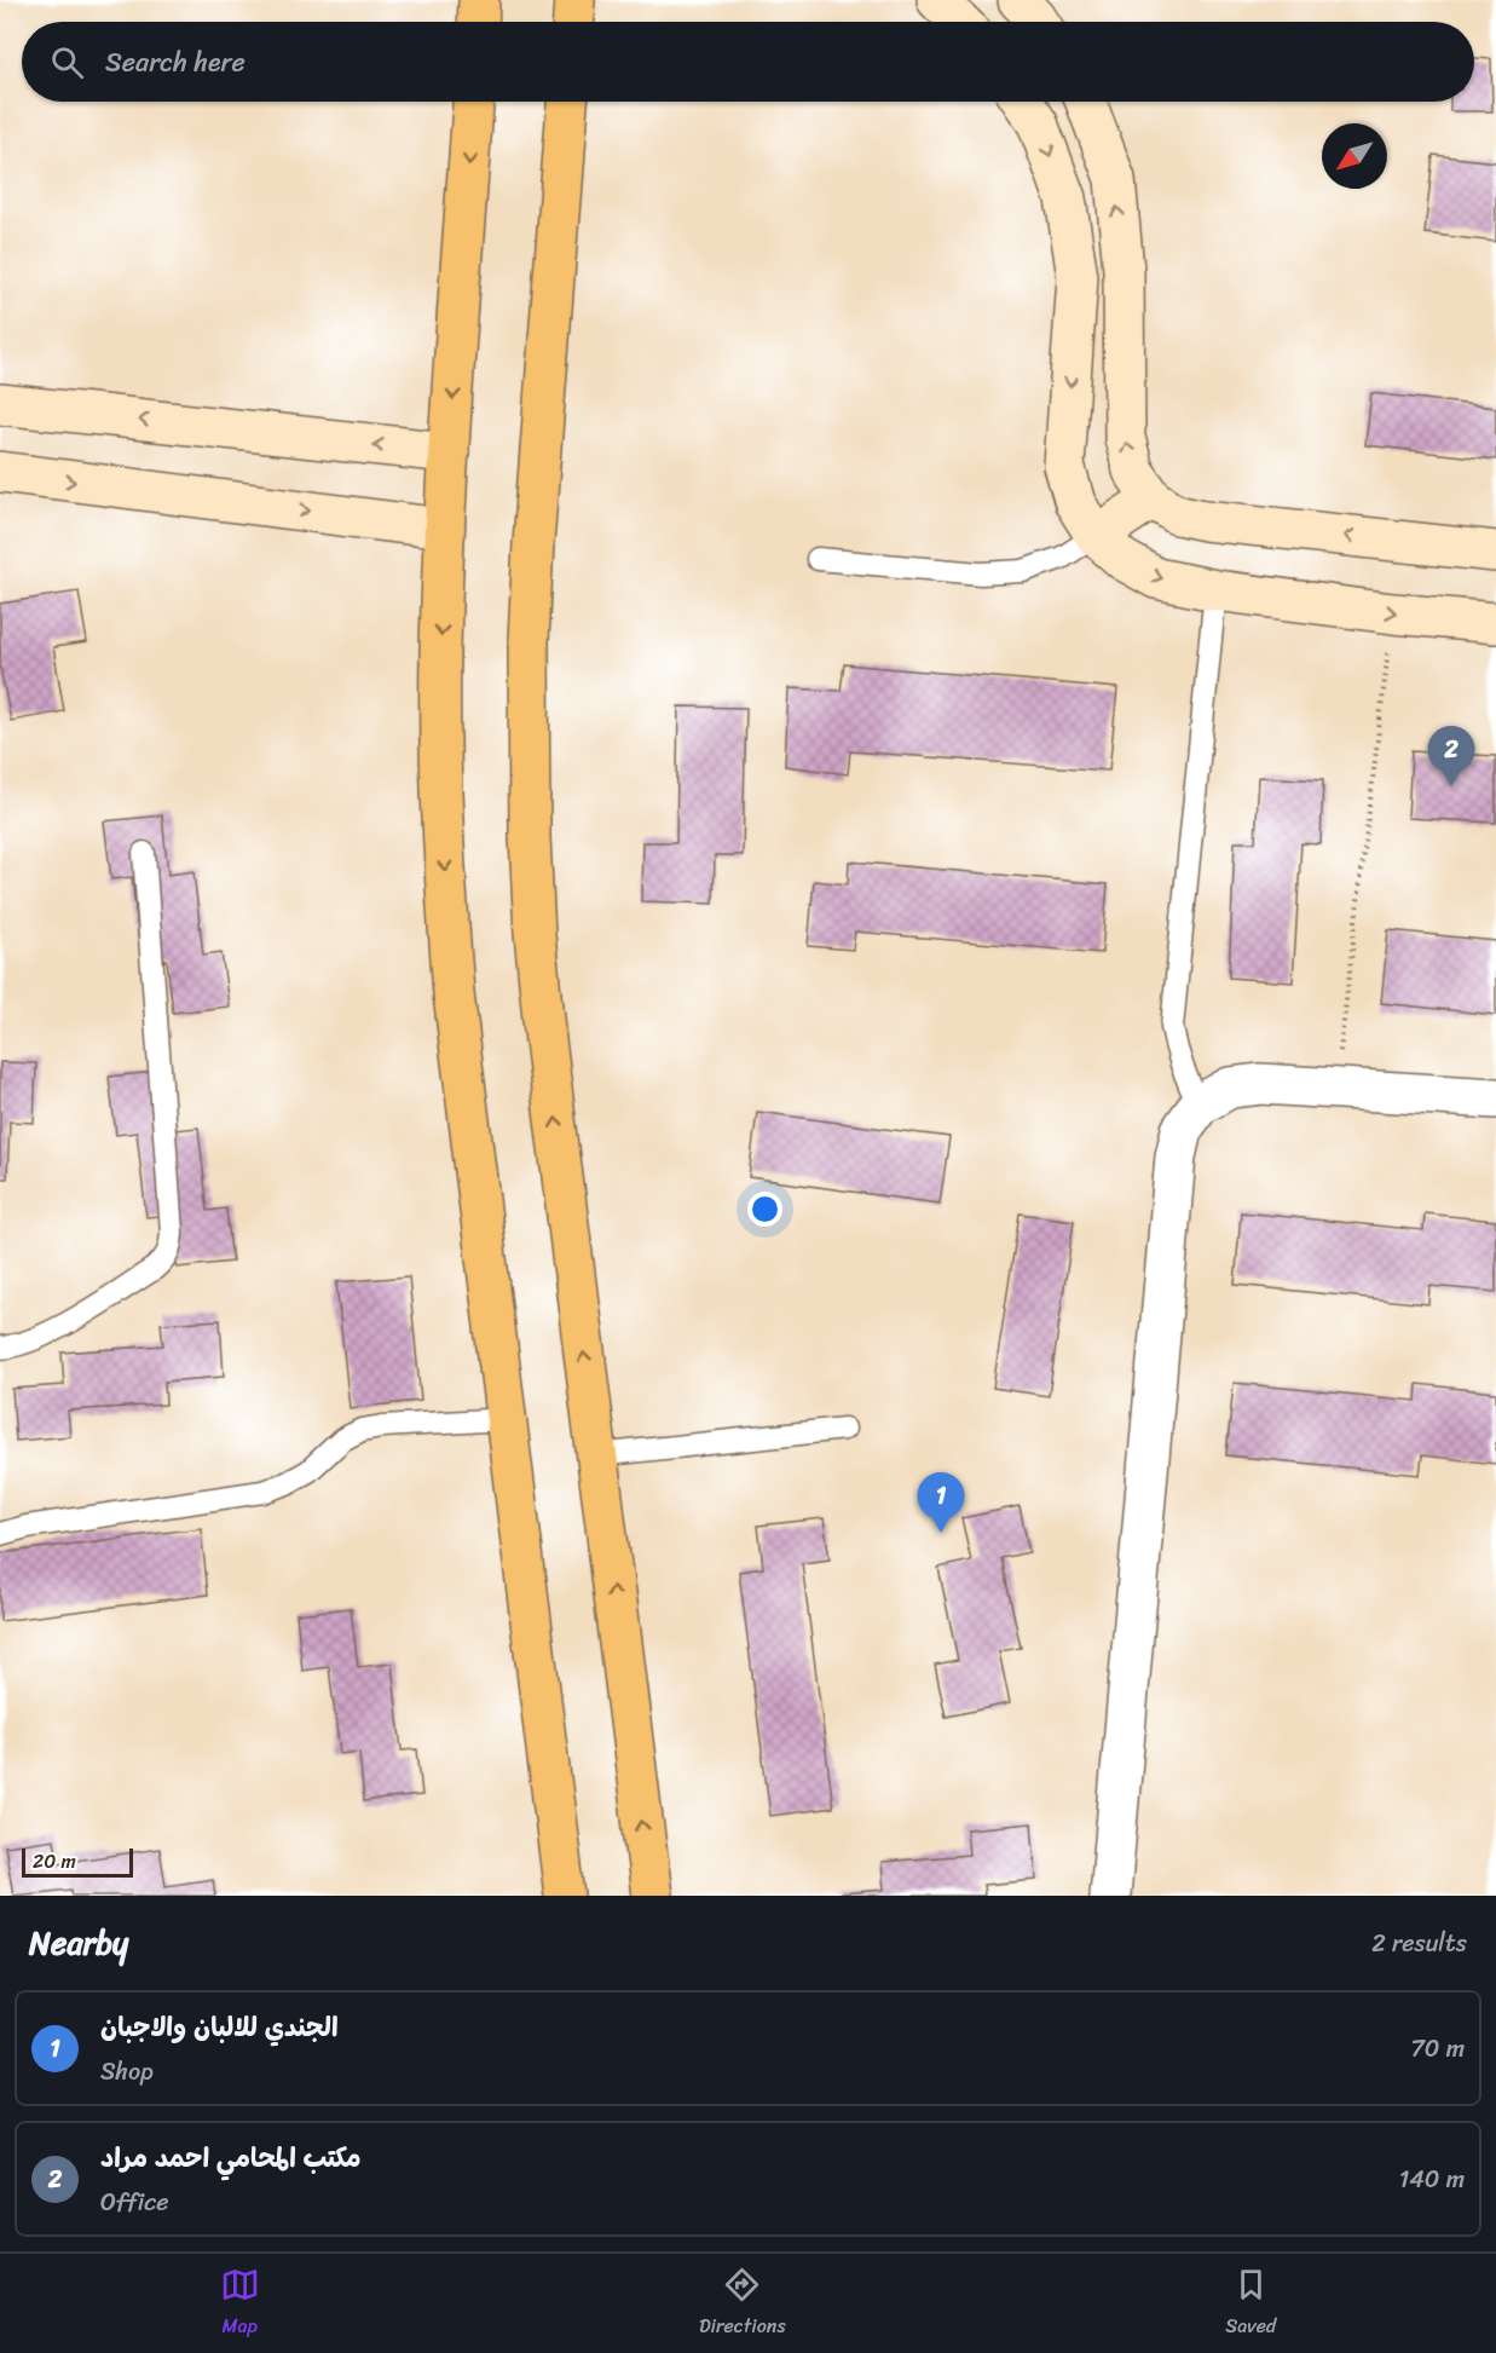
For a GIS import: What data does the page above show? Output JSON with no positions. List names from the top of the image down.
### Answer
{
  "scale_bar": "20 m",
  "north": "bottom left",
  "page": {
    "search": "Search here",
    "pins": ["2", "1"],
    "scale": "20 m",
    "heading": ["Nearby", "2 results"],
    "list": [
      {
        "mark": "1",
        "name": "الجندي للالبان والاجبان",
        "note": "Shop",
        "value": "70 m"
      },
      {
        "mark": "2",
        "name": "مكتب المحامي احمد مراد",
        "note": "Office",
        "value": "140 m"
      }
    ],
    "nav": ["Map", "Directions", "Saved"]
  }
}
